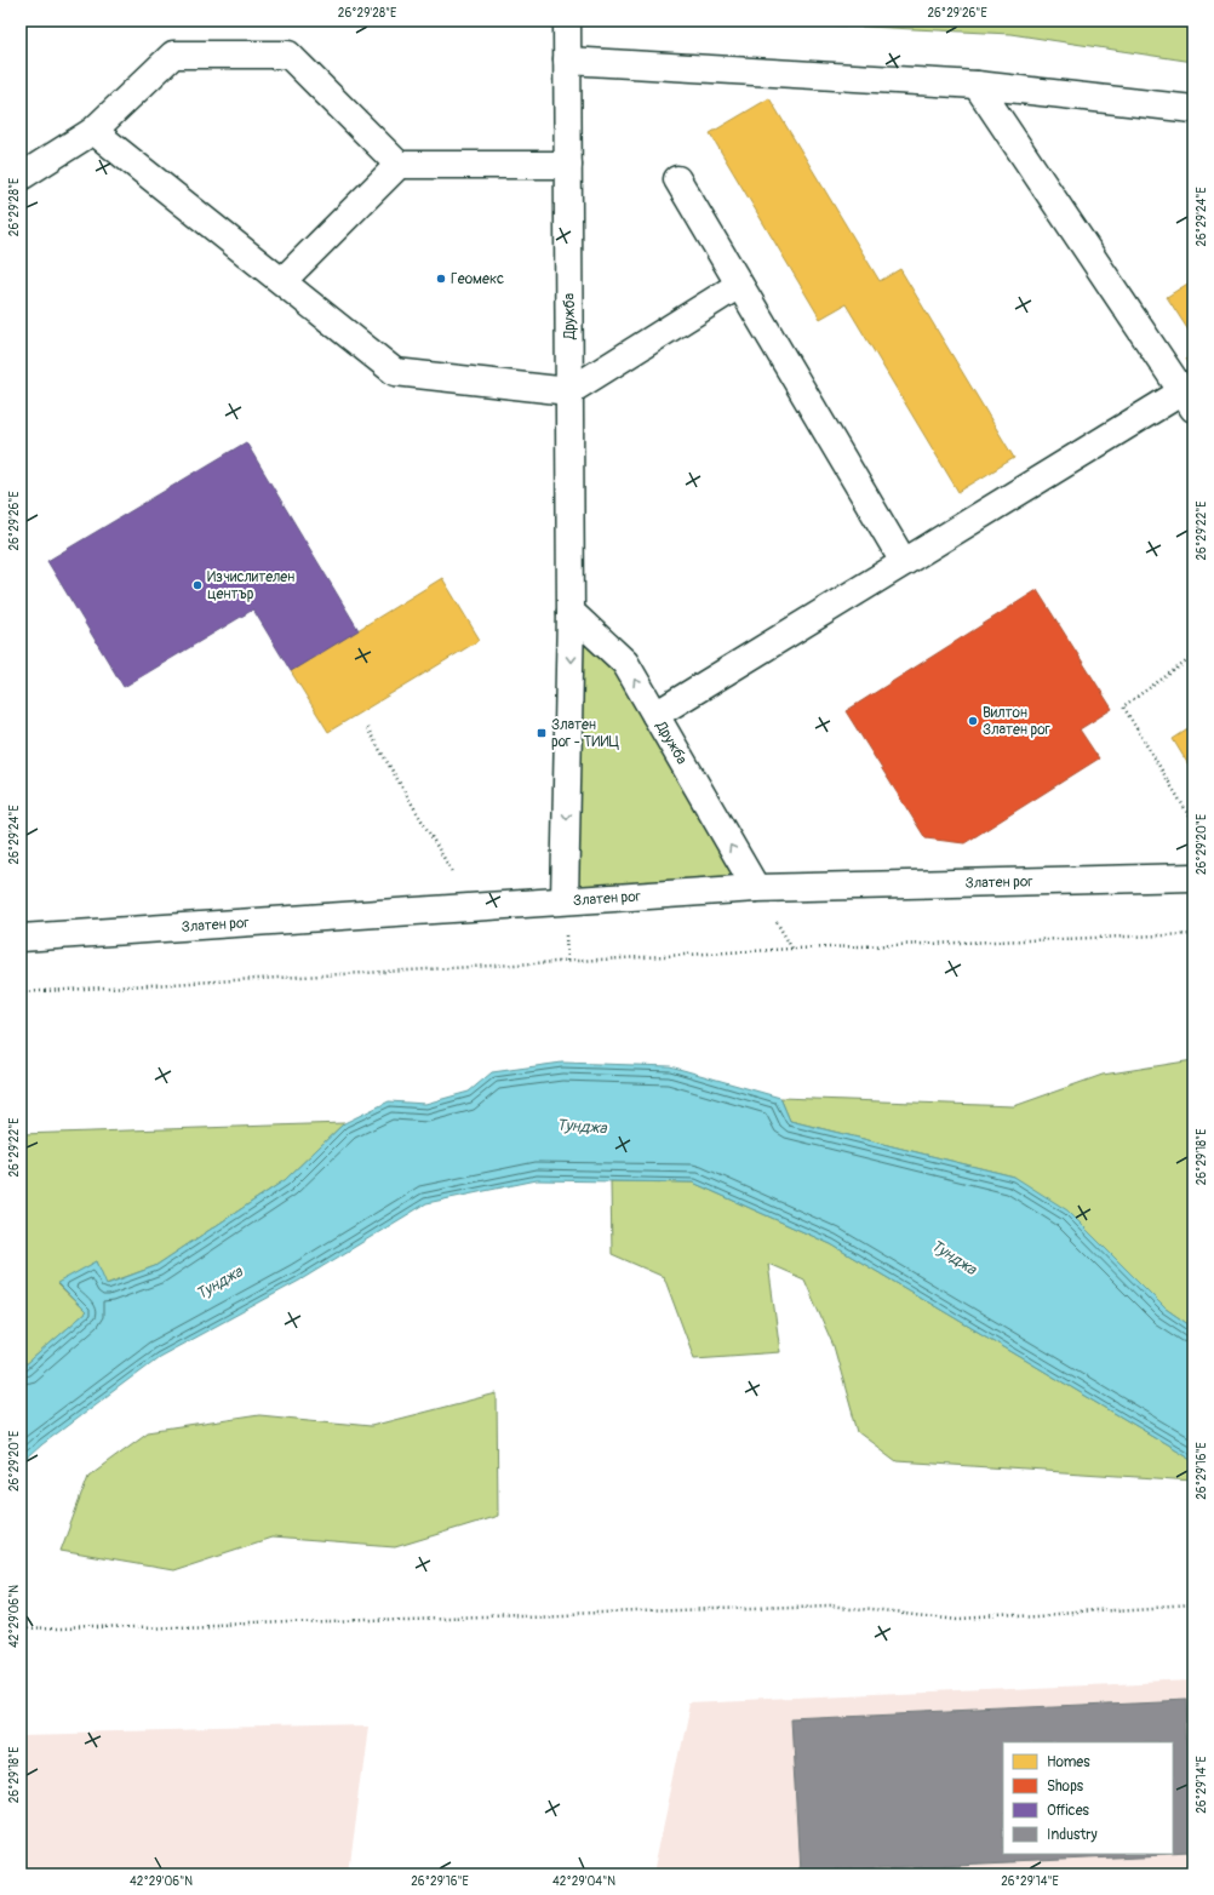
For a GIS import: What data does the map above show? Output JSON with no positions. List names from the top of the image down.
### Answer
{
  "streets": {
    "street": ["Дружба", "Златен рог"]
  },
  "crossings": [
    ["Дружба", "Златен рог"]
  ],
  "water": ["Тунджа"],
  "places": {
    "other": ["Геомекс", "Изчислителен център", "Вилтон Златен рог"],
    "transit": ["Златен рог - ТИИЦ"]
  },
  "legend": [
    "Homes",
    "Shops",
    "Offices",
    "Industry"
  ],
  "coordinates": [
    "26°29'28\"E",
    "26°29'26\"E",
    "26°29'24\"E",
    "26°29'22\"E",
    "26°29'20\"E",
    "26°29'18\"E",
    "26°29'16\"E",
    "42°29'06\"N",
    "26°29'14\"E",
    "42°29'04\"N"
  ]
}
